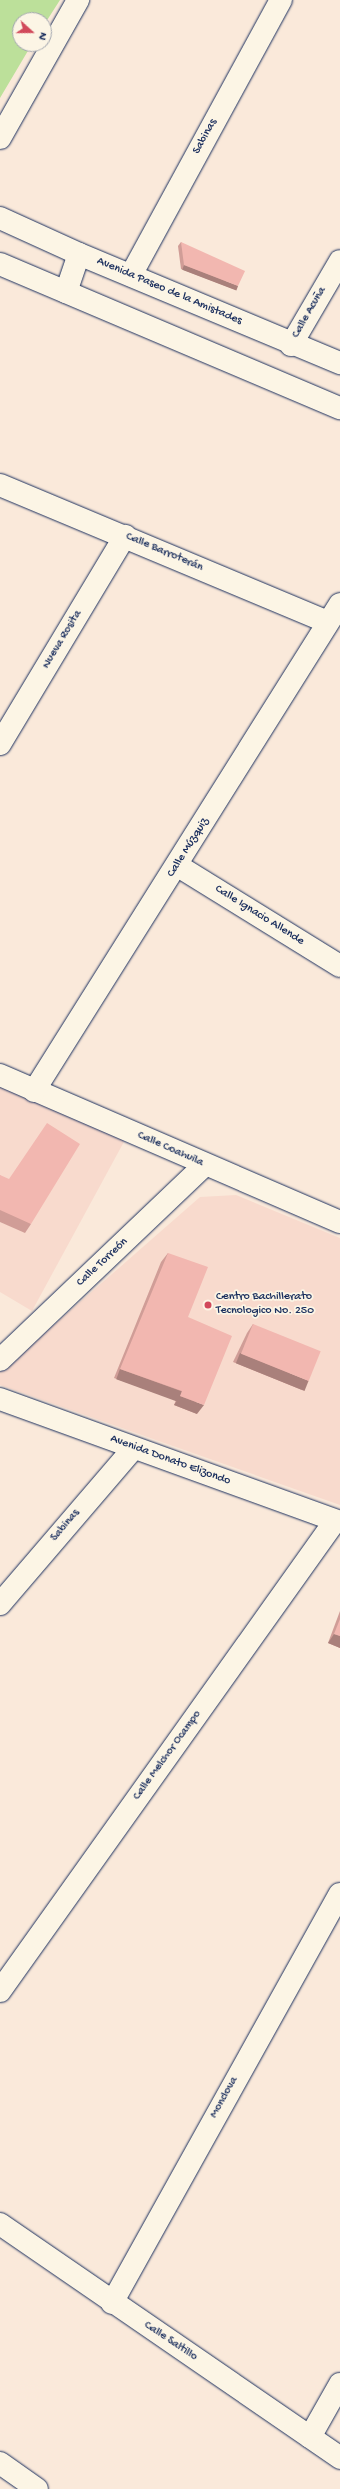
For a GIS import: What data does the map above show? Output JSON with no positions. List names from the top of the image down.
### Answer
{
  "streets": {
    "street": [
      "Sabinas",
      "Avenida Paseo de la Amistades",
      "Calle Acuña",
      "Calle Barroterán",
      "Nueva Rosita",
      "Calle Múzquiz",
      "Calle Ignacio Allende",
      "Calle Coahuila",
      "Calle Torreón",
      "Avenida Donato Elizondo",
      "Calle Melchor Ocampo",
      "Monclova",
      "Calle Saltillo"
    ]
  },
  "crossings": [
    ["Sabinas", "Avenida Paseo de la Amistades"],
    ["Sabinas", "Avenida Donato Elizondo"],
    ["Avenida Paseo de la Amistades", "Calle Acuña"],
    ["Calle Barroterán", "Nueva Rosita"],
    ["Calle Barroterán", "Calle Múzquiz"],
    ["Calle Múzquiz", "Calle Ignacio Allende"],
    ["Calle Múzquiz", "Calle Coahuila"],
    ["Calle Coahuila", "Calle Torreón"],
    ["Avenida Donato Elizondo", "Calle Melchor Ocampo"],
    ["Monclova", "Calle Saltillo"]
  ],
  "places": ["Centro Bachillerato Tecnologico No. 250"],
  "north": "right"
}
